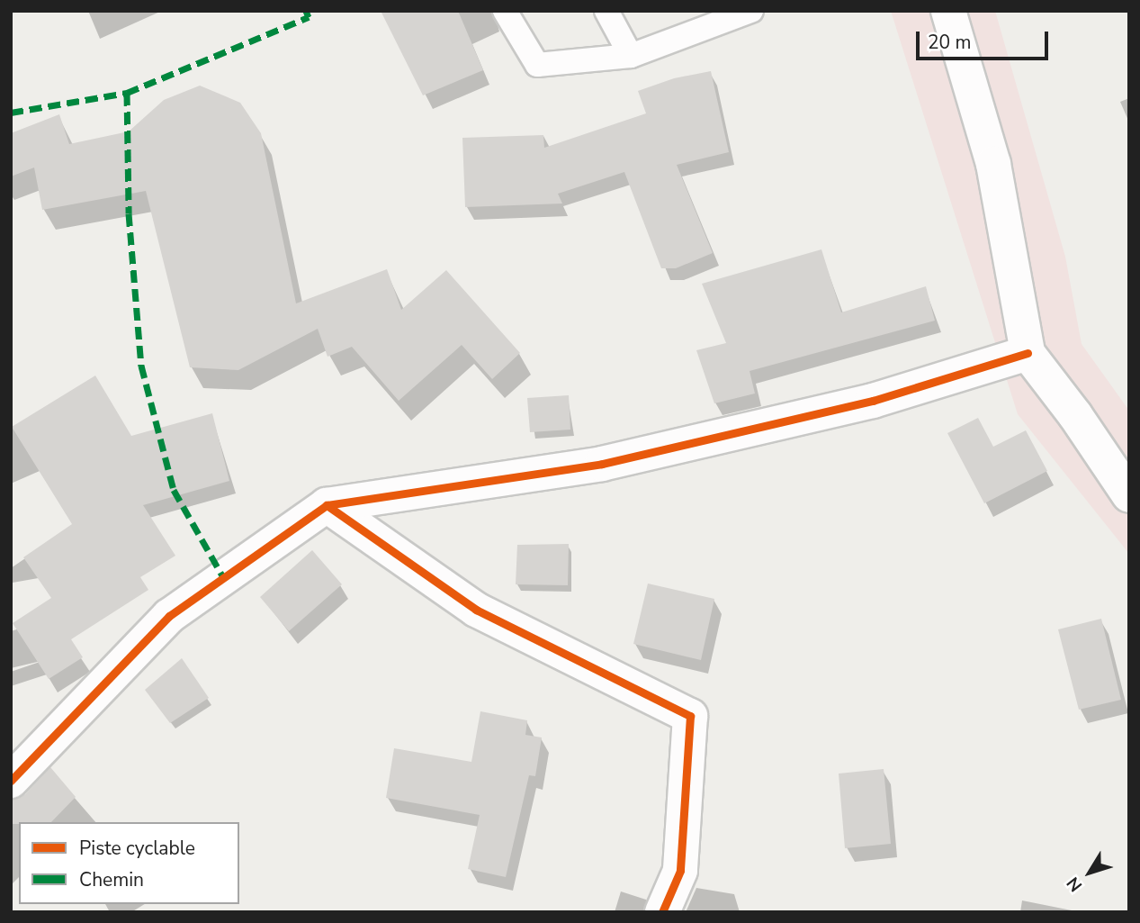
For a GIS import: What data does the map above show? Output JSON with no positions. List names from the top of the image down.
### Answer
{
  "legend": ["Piste cyclable", "Chemin"],
  "scale_bar": "20 m",
  "north": "bottom left"
}
